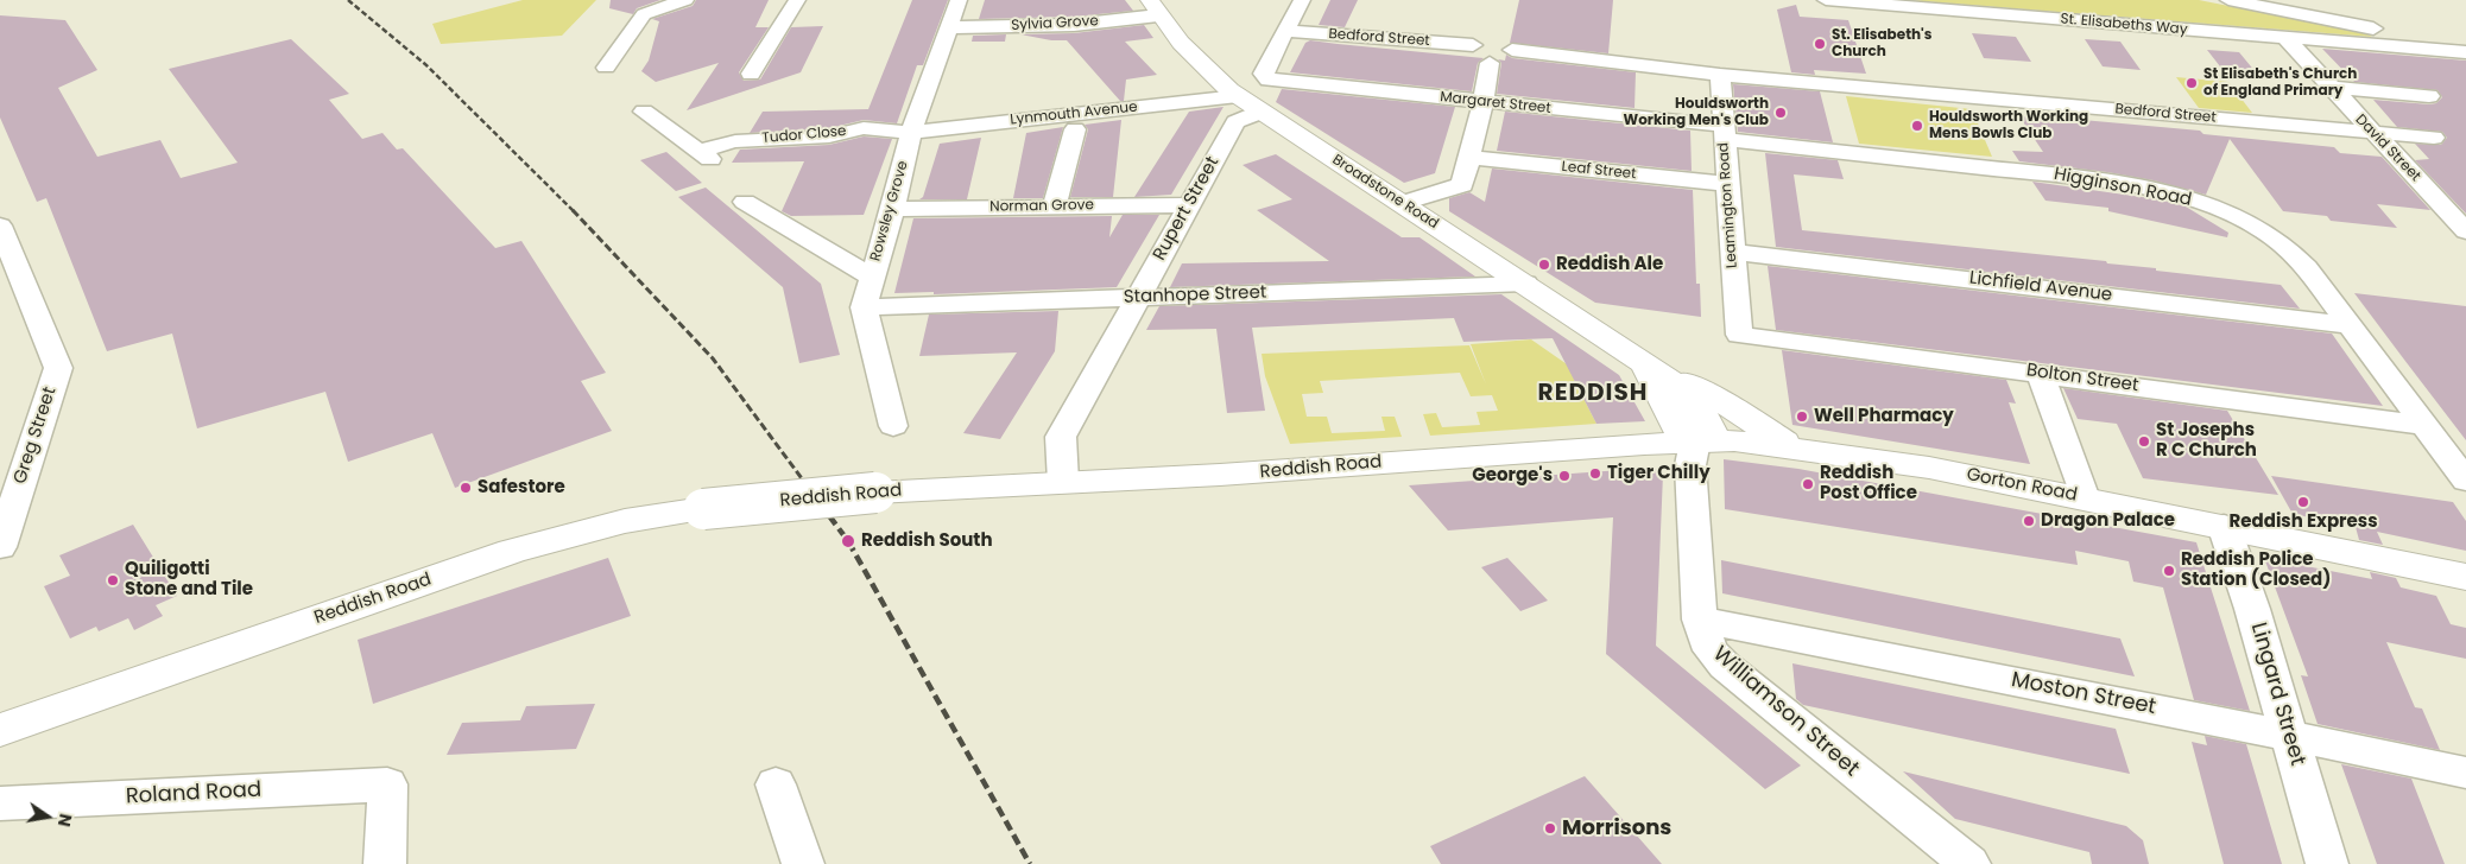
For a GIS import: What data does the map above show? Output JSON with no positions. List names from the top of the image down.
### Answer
{
  "streets": {
    "main road": ["Broadstone Road", "Reddish Road", "Gorton Road"],
    "street": [
      "Sylvia Grove",
      "St. Elisabeths Way",
      "Bedford Street",
      "Margaret Street",
      "Lynmouth Avenue",
      "Tudor Close",
      "David Street",
      "Leaf Street",
      "Higginson Road",
      "Leamington Road",
      "Norman Grove",
      "Rupert Street",
      "Rowsley Grove",
      "Lichfield Avenue",
      "Stanhope Street",
      "Bolton Street",
      "Greg Street",
      "Moston Street",
      "Lingard Street",
      "Williamson Street",
      "Roland Road"
    ]
  },
  "crossings": [
    ["Sylvia Grove", "Broadstone Road"],
    ["Sylvia Grove", "Rowsley Grove"],
    ["St. Elisabeths Way", "David Street"],
    ["Bedford Street", "Margaret Street"],
    ["Bedford Street", "David Street"],
    ["Bedford Street", "Leamington Road"],
    ["Margaret Street", "Higginson Road"],
    ["Margaret Street", "Leamington Road"],
    ["Lynmouth Avenue", "Tudor Close"],
    ["Lynmouth Avenue", "Broadstone Road"],
    ["Lynmouth Avenue", "Rowsley Grove"],
    ["Tudor Close", "Rowsley Grove"],
    ["Leaf Street", "Leamington Road"],
    ["Higginson Road", "Leamington Road"],
    ["Higginson Road", "Lichfield Avenue"],
    ["Higginson Road", "Bolton Street"],
    ["Broadstone Road", "Rupert Street"],
    ["Broadstone Road", "Stanhope Street"],
    ["Broadstone Road", "Reddish Road"],
    ["Broadstone Road", "Gorton Road"],
    ["Broadstone Road", "Williamson Street"],
    ["Leamington Road", "Lichfield Avenue"],
    ["Leamington Road", "Bolton Street"],
    ["Norman Grove", "Rupert Street"],
    ["Norman Grove", "Rowsley Grove"],
    ["Rupert Street", "Stanhope Street"],
    ["Rupert Street", "Reddish Road"],
    ["Rowsley Grove", "Stanhope Street"],
    ["Reddish Road", "Gorton Road"],
    ["Reddish Road", "Williamson Street"],
    ["Gorton Road", "Lingard Street"],
    ["Gorton Road", "Williamson Street"],
    ["Moston Street", "Lingard Street"],
    ["Moston Street", "Williamson Street"]
  ],
  "districts": ["REDDISH"],
  "places": [
    "St. Elisabeth's Church",
    "St Elisabeth's Church of England Primary",
    "Houldsworth Working Men's Club",
    "Houldsworth Working Mens Bowls Club",
    "Reddish Ale",
    "Well Pharmacy",
    "St Josephs R C Church",
    "Tiger Chilly",
    "George's",
    "Reddish Post Office",
    "Safestore",
    "Reddish Express",
    "Dragon Palace",
    "Reddish South",
    "Reddish Police Station (Closed)",
    "Quiligotti Stone and Tile",
    "Morrisons"
  ],
  "north": "right"
}
